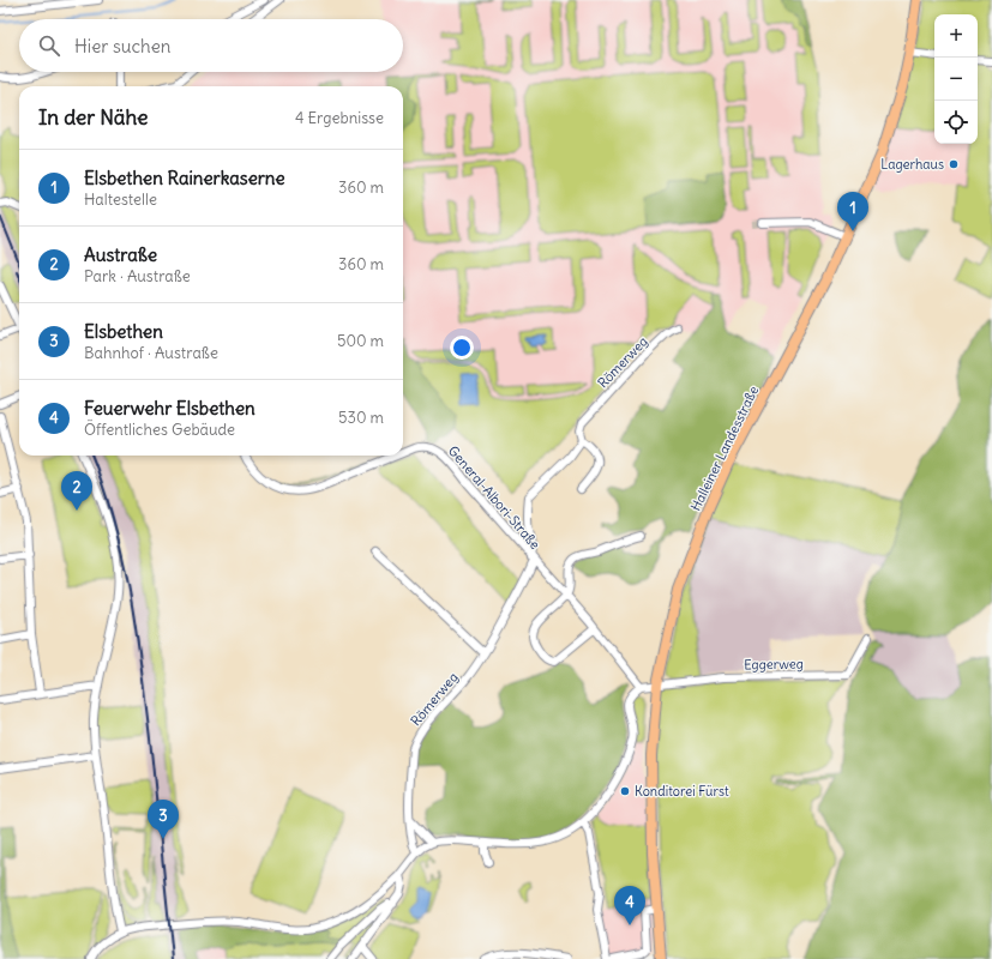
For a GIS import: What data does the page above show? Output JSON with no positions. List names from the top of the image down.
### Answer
{
  "streets": {
    "main road": ["Halleiner Landesstraße"],
    "street": ["Römerweg", "General-Albori-Straße", "Eggerweg"]
  },
  "crossings": [
    ["Römerweg", "General-Albori-Straße"],
    ["Halleiner Landesstraße", "Eggerweg"]
  ],
  "places": ["Lagerhaus", "Konditorei Fürst"],
  "page": {
    "map_buttons": ["+", "−"],
    "search": "Hier suchen",
    "heading": ["In der Nähe", "4 Ergebnisse"],
    "list": [
      {
        "mark": "1",
        "name": "Elsbethen Rainerkaserne",
        "note": "Haltestelle",
        "value": "360 m"
      },
      {
        "mark": "2",
        "name": "Austraße",
        "note": "Park · Austraße",
        "value": "360 m"
      },
      {
        "mark": "3",
        "name": "Elsbethen",
        "note": "Bahnhof · Austraße",
        "value": "500 m"
      },
      {
        "mark": "4",
        "name": "Feuerwehr Elsbethen",
        "note": "Öffentliches Gebäude",
        "value": "530 m"
      }
    ],
    "pins": [
      "1",
      "2",
      "3",
      "4"
    ]
  }
}
